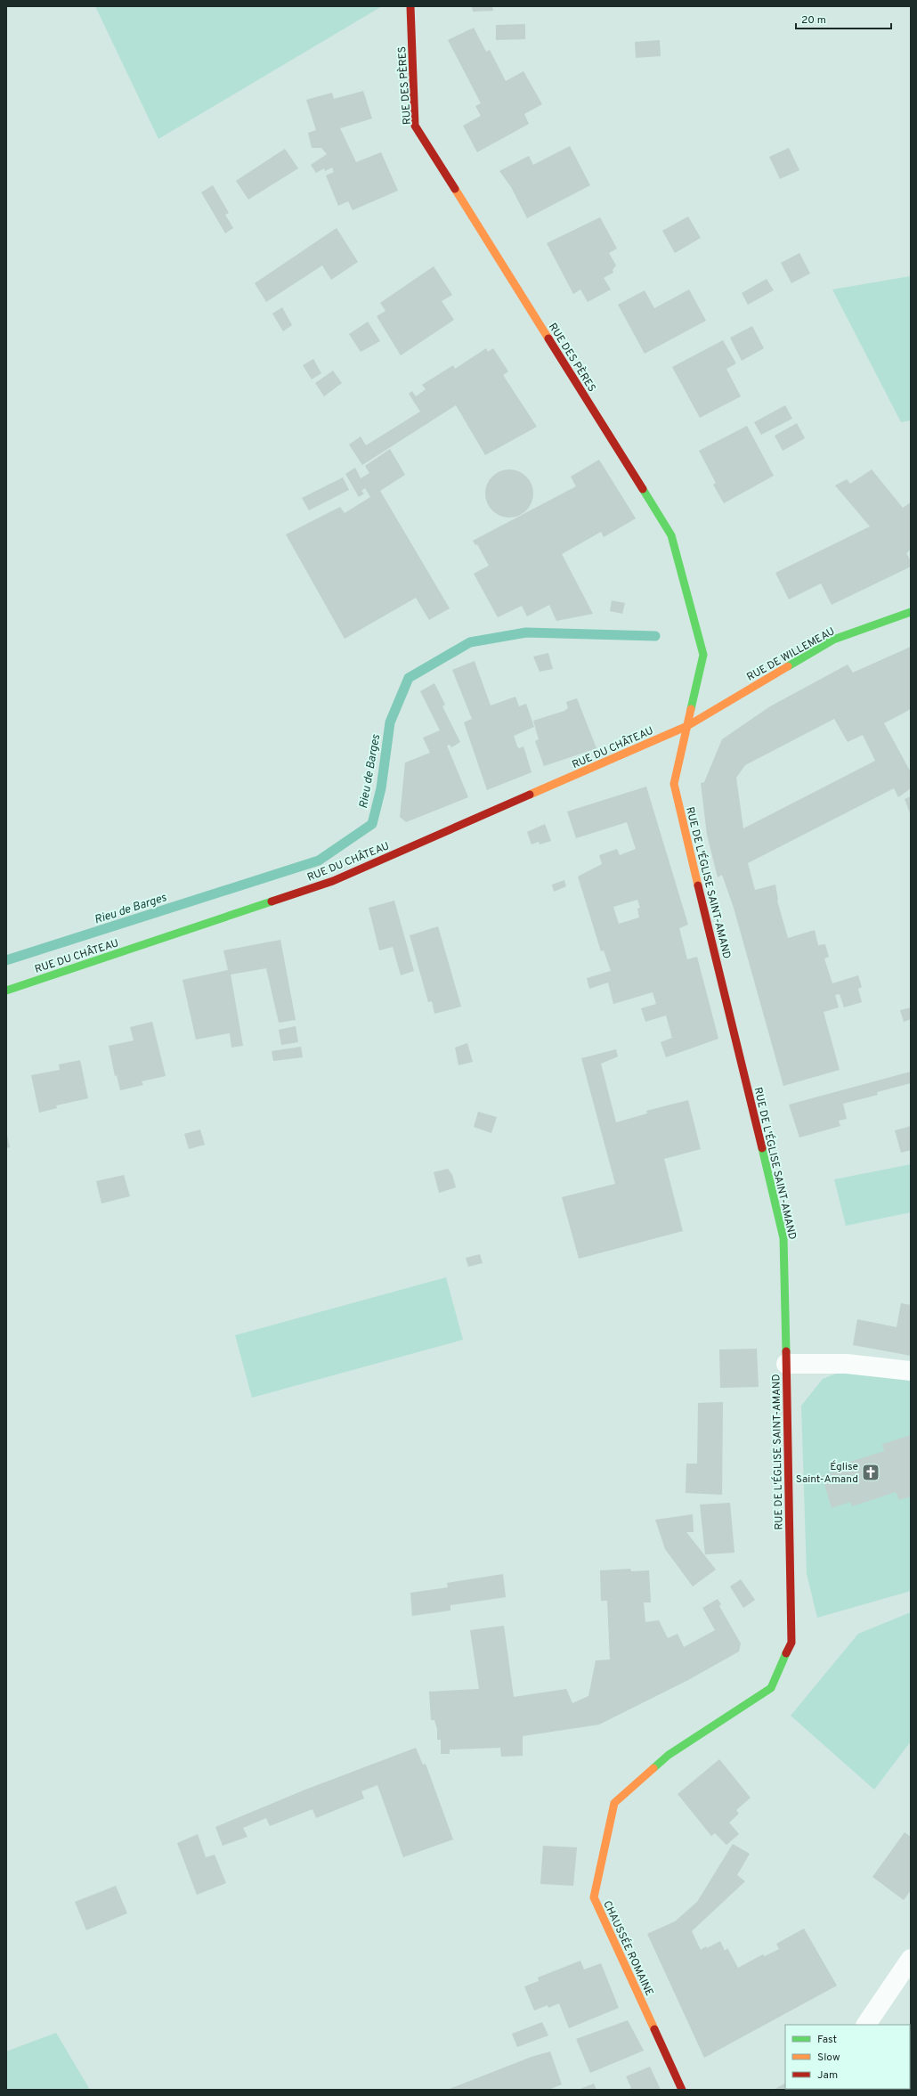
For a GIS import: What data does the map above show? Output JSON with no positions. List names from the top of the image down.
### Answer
{
  "streets": {
    "street": [
      "RUE DES PÈRES",
      "RUE DE WILLEMEAU",
      "RUE DU CHÂTEAU",
      "RUE DE L'ÉGLISE SAINT-AMAND",
      "CHAUSSÉE ROMAINE"
    ]
  },
  "crossings": [
    ["RUE DES PÈRES", "RUE DE WILLEMEAU"],
    ["RUE DES PÈRES", "RUE DU CHÂTEAU"],
    ["RUE DES PÈRES", "RUE DE L'ÉGLISE SAINT-AMAND"],
    ["RUE DE WILLEMEAU", "RUE DU CHÂTEAU"],
    ["RUE DE WILLEMEAU", "RUE DE L'ÉGLISE SAINT-AMAND"],
    ["RUE DU CHÂTEAU", "RUE DE L'ÉGLISE SAINT-AMAND"],
    ["RUE DE L'ÉGLISE SAINT-AMAND", "CHAUSSÉE ROMAINE"]
  ],
  "water": ["Rieu de Barges"],
  "places": {
    "church": ["Église Saint-Amand"]
  },
  "legend": ["Fast", "Slow", "Jam"],
  "scale_bar": "20 m"
}
